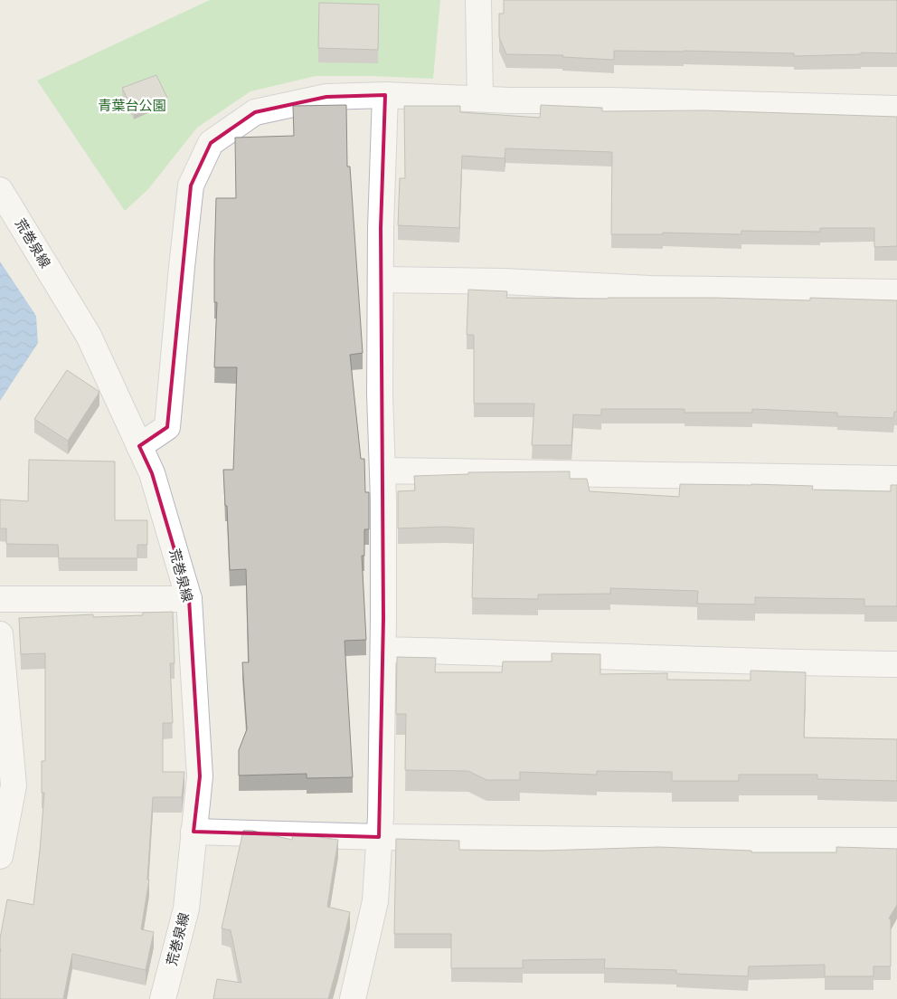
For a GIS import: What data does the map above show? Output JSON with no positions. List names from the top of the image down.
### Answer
{
  "streets": {
    "street": ["荒巻泉線"]
  },
  "parks": ["青葉台公園"]
}
